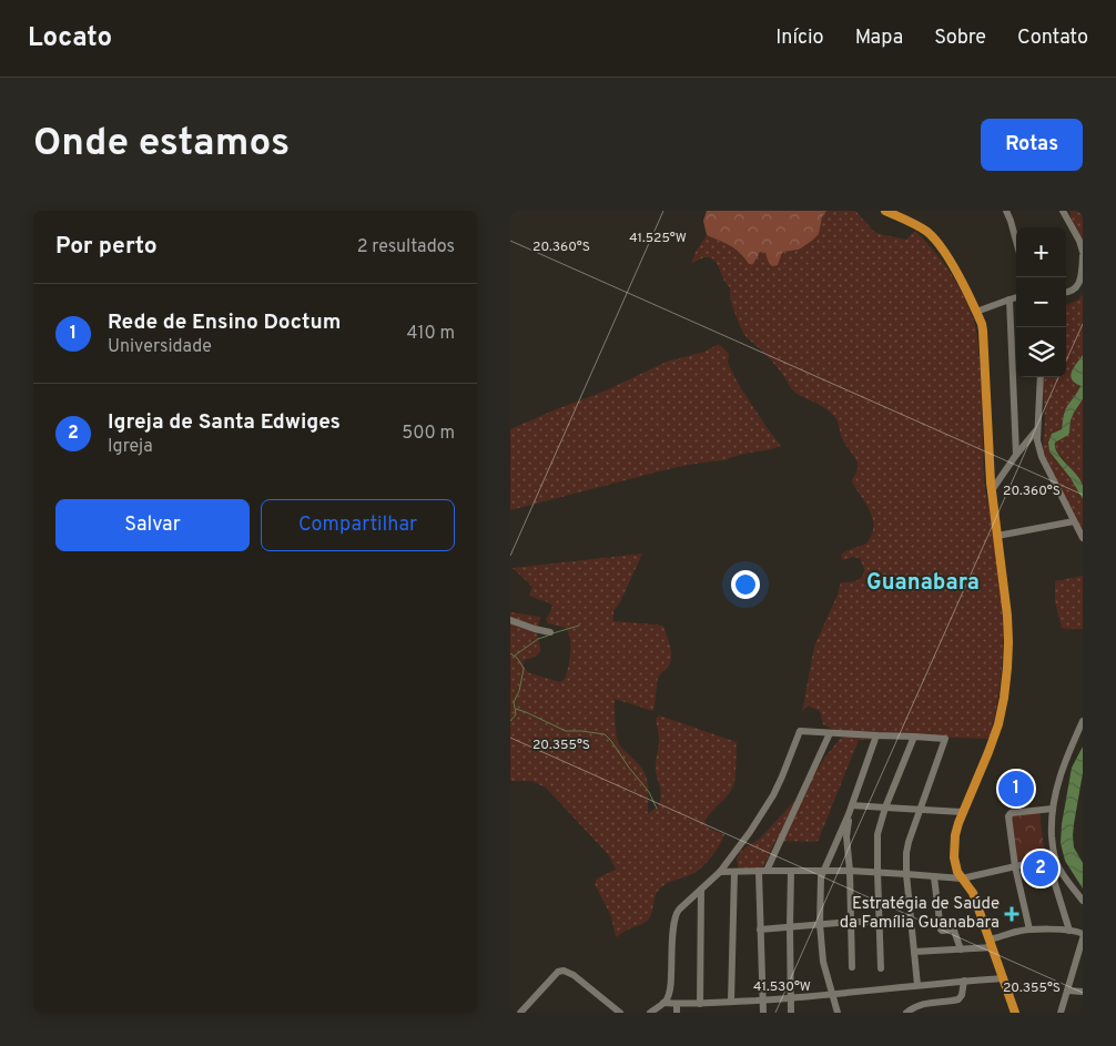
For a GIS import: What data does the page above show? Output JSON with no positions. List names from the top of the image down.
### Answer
{
  "districts": ["Guanabara"],
  "places": {
    "health": ["Estratégia de Saúde da Família Guanabara"]
  },
  "page": {
    "header": "Locato",
    "nav": [
      "Início",
      "Mapa",
      "Sobre",
      "Contato"
    ],
    "buttons": [
      "Rotas",
      ["Salvar", "Compartilhar"]
    ],
    "title": "Onde estamos",
    "heading": ["Por perto", "2 resultados"],
    "map_buttons": ["+", "−"],
    "list": [
      {
        "mark": "1",
        "name": "Rede de Ensino Doctum",
        "note": "Universidade",
        "value": "410 m"
      },
      {
        "mark": "2",
        "name": "Igreja de Santa Edwiges",
        "note": "Igreja",
        "value": "500 m"
      }
    ],
    "pins": ["1", "2"]
  },
  "coordinates": [
    "41.525°W",
    "20.360°S",
    "20.355°S",
    "41.530°W"
  ]
}
